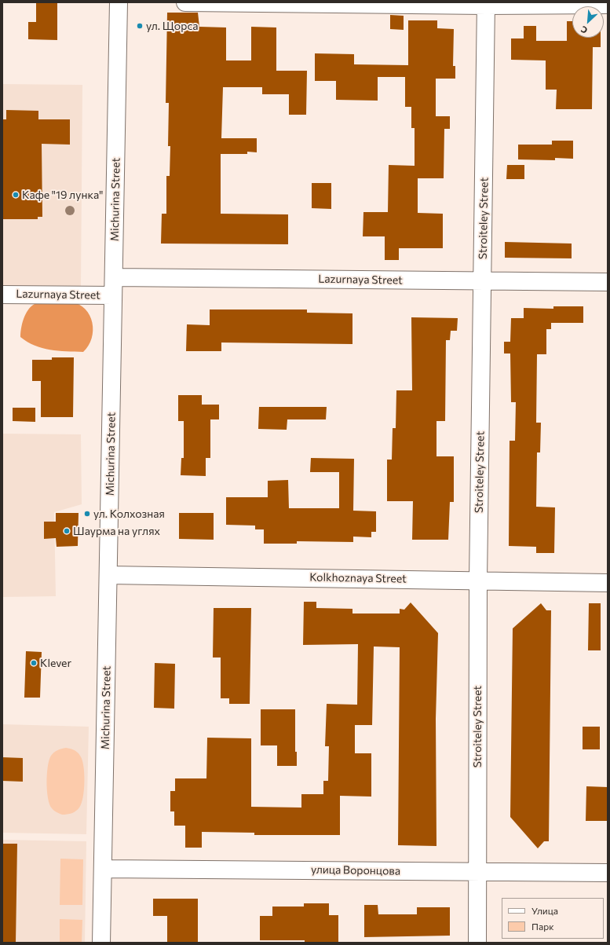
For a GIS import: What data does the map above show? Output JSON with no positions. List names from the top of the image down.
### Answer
{
  "streets": {
    "street": [
      "Michurina Street",
      "Stroiteley Street",
      "Lazurnaya Street",
      "Kolkhoznaya Street",
      "улица Воронцова"
    ]
  },
  "crossings": [
    ["Michurina Street", "Lazurnaya Street"],
    ["Michurina Street", "Kolkhoznaya Street"],
    ["Michurina Street", "улица Воронцова"],
    ["Stroiteley Street", "Lazurnaya Street"],
    ["Stroiteley Street", "Kolkhoznaya Street"],
    ["Stroiteley Street", "улица Воронцова"]
  ],
  "places": [
    "ул. Щорса",
    "Кафе \"19 лунка\"",
    "ул. Колхозная",
    "Шаурма на углях",
    "Klever"
  ],
  "legend": ["Улица", "Парк"],
  "north": "bottom left"
}
